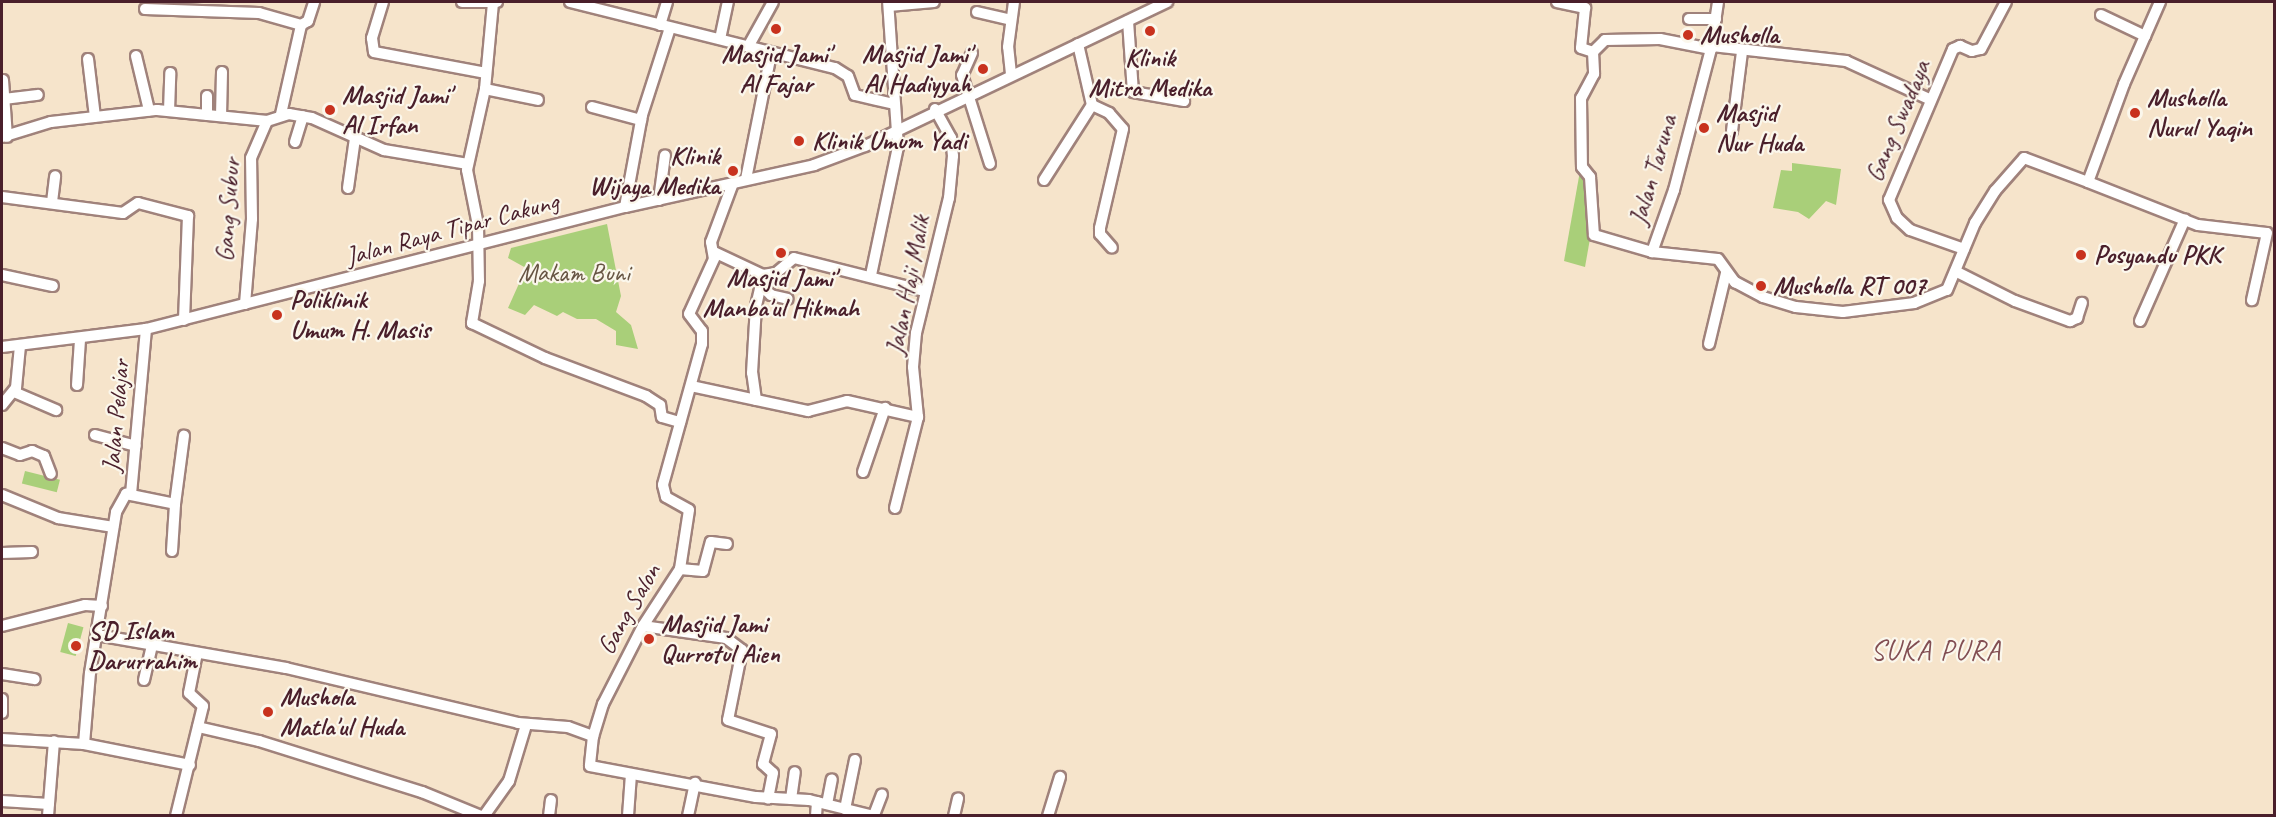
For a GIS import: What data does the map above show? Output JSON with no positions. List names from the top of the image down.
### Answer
{
  "streets": {
    "street": [
      "Gang Swadaya",
      "Jalan Taruna",
      "Gang Subur",
      "Jalan Raya Tipar Cakung",
      "Jalan Haji Malik",
      "Jalan Pelajar",
      "Gang Salon"
    ]
  },
  "crossings": [
    ["Gang Subur", "Jalan Raya Tipar Cakung"],
    ["Jalan Raya Tipar Cakung", "Jalan Haji Malik"],
    ["Jalan Raya Tipar Cakung", "Jalan Pelajar"],
    ["Jalan Raya Tipar Cakung", "Gang Salon"]
  ],
  "districts": ["SUKA PURA"],
  "parks": ["Makam Buni"],
  "places": [
    "Masjid Jami' Al Fajar",
    "Klinik Mitra Medika",
    "Musholla",
    "Masjid Jami' Al Hadiyyah",
    "Masjid Jami' Al Irfan",
    "Musholla Nurul Yaqin",
    "Masjid Nur Huda",
    "Klinik Umum Yadi",
    "Klinik Wijaya Medika",
    "Masjid Jami' Manba'ul Hikmah",
    "Posyandu PKK",
    "Musholla RT 007",
    "Poliklinik Umum H. Masis",
    "Masjid Jami Qurrotul Aien",
    "SD Islam Darurrahim",
    "Mushola Matla'ul Huda"
  ]
}
